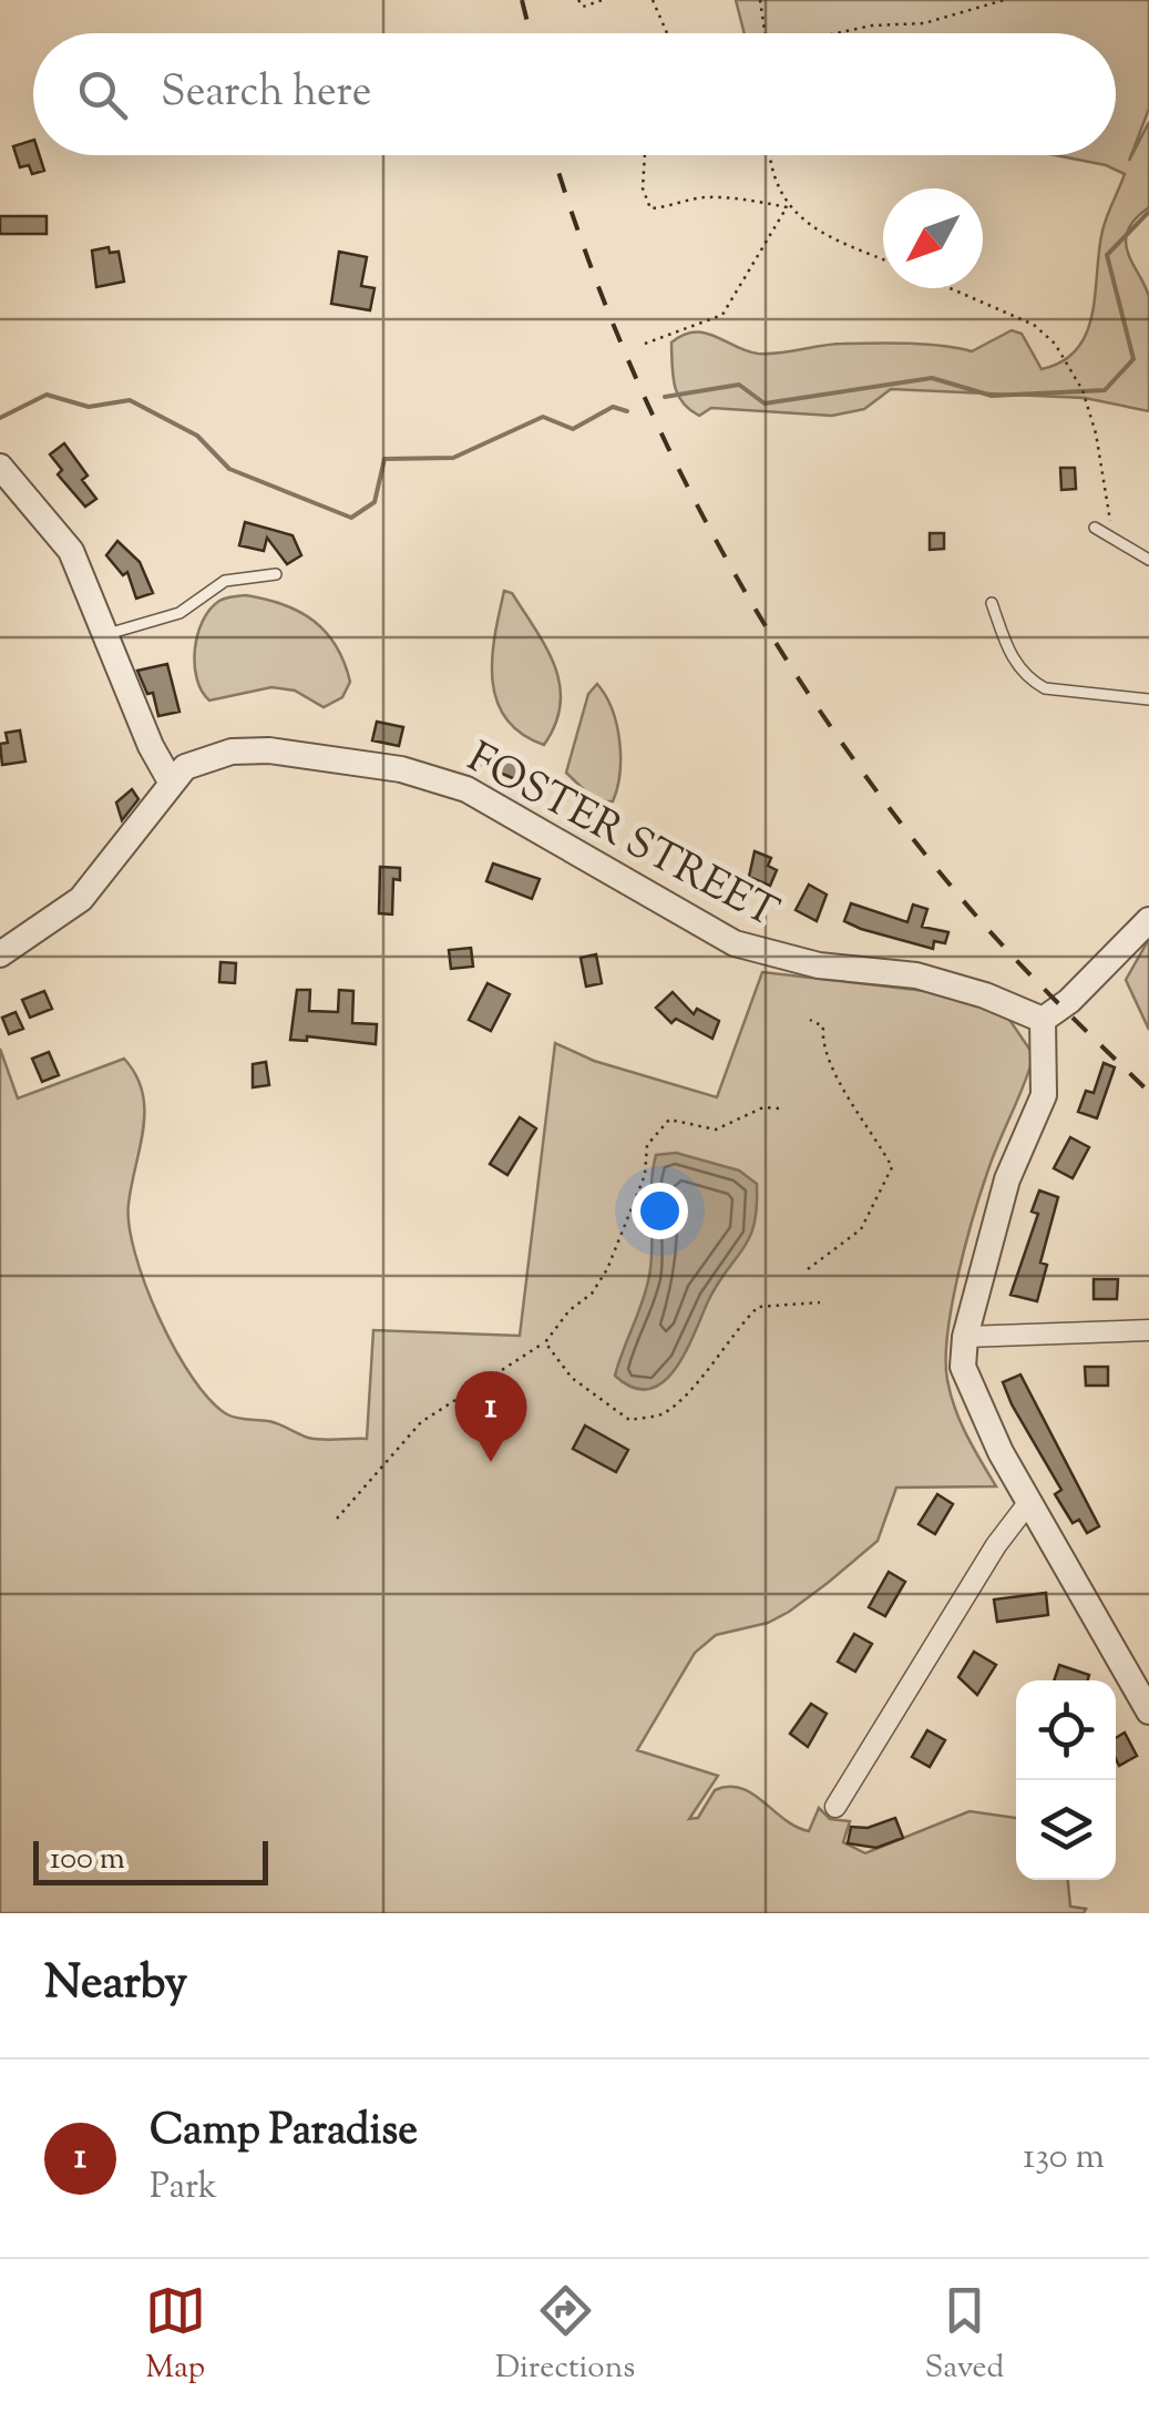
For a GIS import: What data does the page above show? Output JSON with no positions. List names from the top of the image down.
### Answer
{
  "streets": {
    "street": ["FOSTER STREET"]
  },
  "scale_bar": "100 m",
  "north": "bottom left",
  "page": {
    "search": "Search here",
    "pins": "1",
    "scale": "100 m",
    "heading": "Nearby",
    "list": [
      {
        "mark": "1",
        "name": "Camp Paradise",
        "note": "Park",
        "value": "130 m"
      }
    ],
    "nav": ["Map", "Directions", "Saved"]
  }
}
